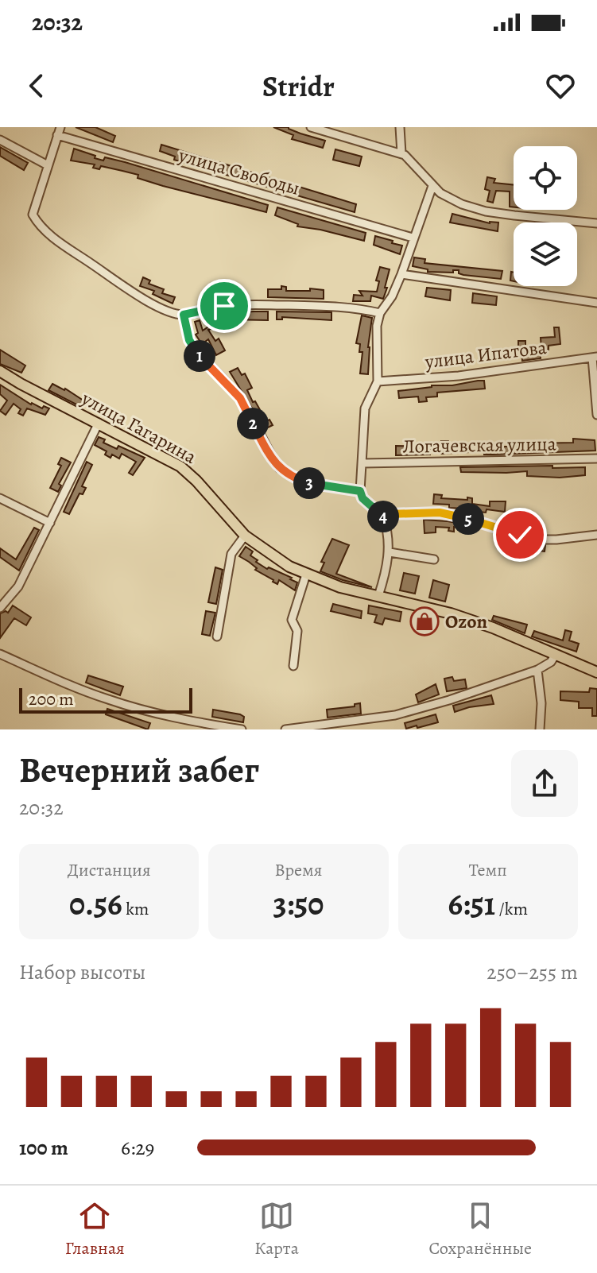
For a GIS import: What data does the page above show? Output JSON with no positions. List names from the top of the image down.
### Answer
{
  "streets": {
    "main road": ["улица Гагарина"],
    "street": ["улица Свободы", "улица Ипатова", "Логачевская улица"]
  },
  "places": {
    "shop": ["Ozon"]
  },
  "scale_bar": "200 m",
  "page": {
    "status": "20:32",
    "header": "Stridr",
    "pins": [
      "1",
      "2",
      "3",
      "4",
      "5"
    ],
    "scale": "200 m",
    "heading": ["Вечерний забег", "20:32"],
    "stats": [
      ["Дистанция", "0.56 km"],
      ["Время", "3:50"],
      ["Темп", "6:51 /km"]
    ],
    "chart": ["Набор высоты", "250–255 m"],
    "list": [
      {
        "name": "100 m",
        "note": "6:29"
      }
    ],
    "tabs": ["Главная", "Карта", "Сохранённые"]
  }
}
